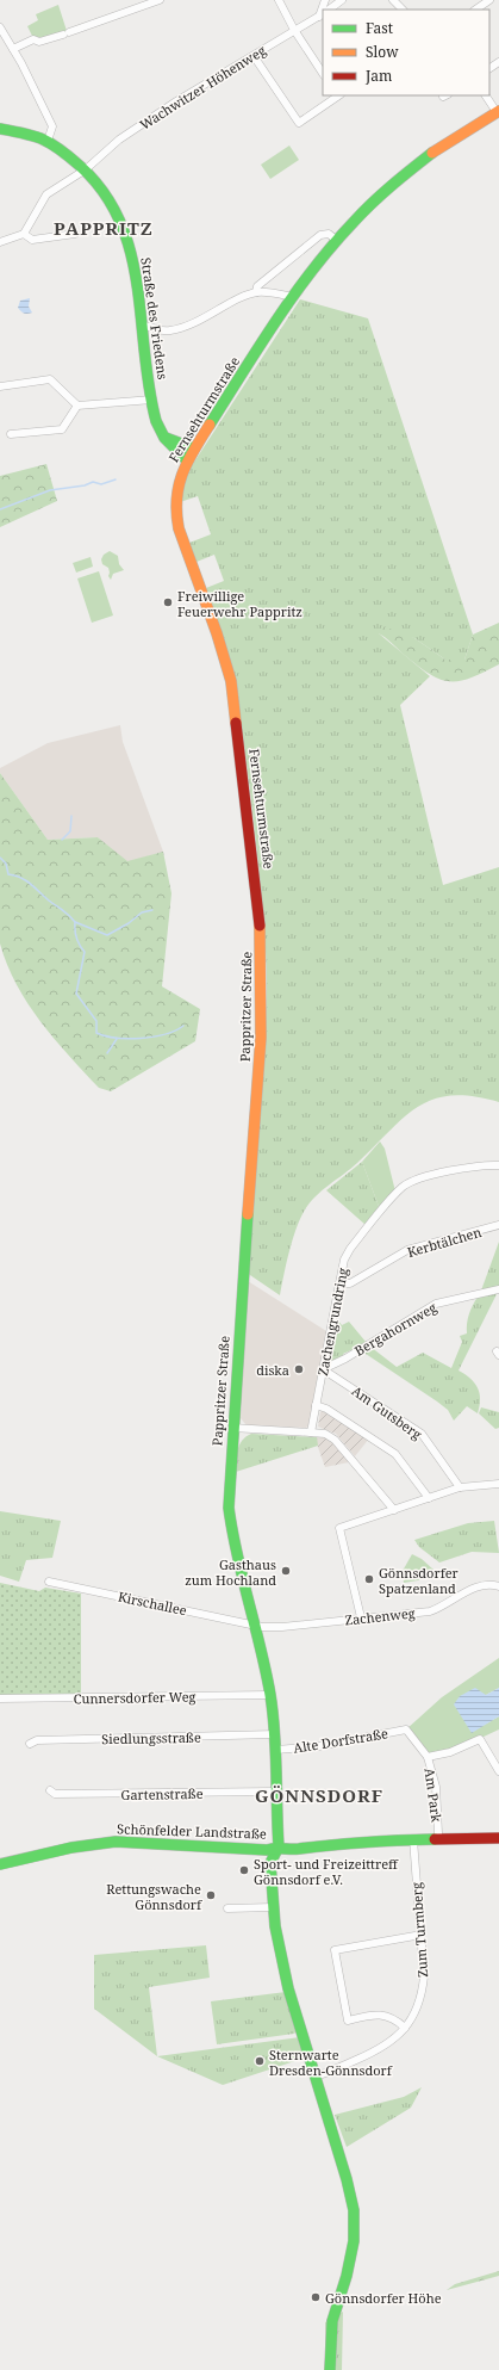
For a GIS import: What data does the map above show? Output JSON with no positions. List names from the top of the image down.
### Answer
{
  "streets": {
    "street": [
      "Wachwitzer Höhenweg",
      "Straße des Friedens",
      "Fernsehturmstraße",
      "Pappritzer Straße",
      "Kerbtälchen",
      "Zachengrundring",
      "Bergahornweg",
      "Am Gutsberg",
      "Kirschallee",
      "Zachenweg",
      "Cunnersdorfer Weg",
      "Siedlungsstraße",
      "Alte Dorfstraße",
      "Gartenstraße",
      "Am Park",
      "Schönfelder Landstraße",
      "Zum Turmberg"
    ]
  },
  "crossings": [
    ["Wachwitzer Höhenweg", "Straße des Friedens"],
    ["Straße des Friedens", "Fernsehturmstraße"],
    ["Fernsehturmstraße", "Pappritzer Straße"],
    ["Pappritzer Straße", "Kirschallee"],
    ["Pappritzer Straße", "Zachenweg"],
    ["Pappritzer Straße", "Cunnersdorfer Weg"],
    ["Pappritzer Straße", "Siedlungsstraße"],
    ["Pappritzer Straße", "Alte Dorfstraße"],
    ["Pappritzer Straße", "Gartenstraße"],
    ["Pappritzer Straße", "Schönfelder Landstraße"],
    ["Kerbtälchen", "Zachengrundring"],
    ["Zachengrundring", "Bergahornweg"],
    ["Zachengrundring", "Am Gutsberg"],
    ["Bergahornweg", "Am Gutsberg"],
    ["Kirschallee", "Zachenweg"],
    ["Alte Dorfstraße", "Am Park"],
    ["Schönfelder Landstraße", "Zum Turmberg"]
  ],
  "districts": ["PAPPRITZ", "GÖNNSDORF"],
  "places": [
    "Freiwillige Feuerwehr Pappritz",
    "diska",
    "Gasthaus zum Hochland",
    "Gönnsdorfer Spatzenland",
    "Sport- und Freizeittreff Gönnsdorf e.V.",
    "Rettungswache Gönnsdorf",
    "Sternwarte Dresden-Gönnsdorf",
    "Gönnsdorfer Höhe"
  ],
  "legend": ["Fast", "Slow", "Jam"]
}
